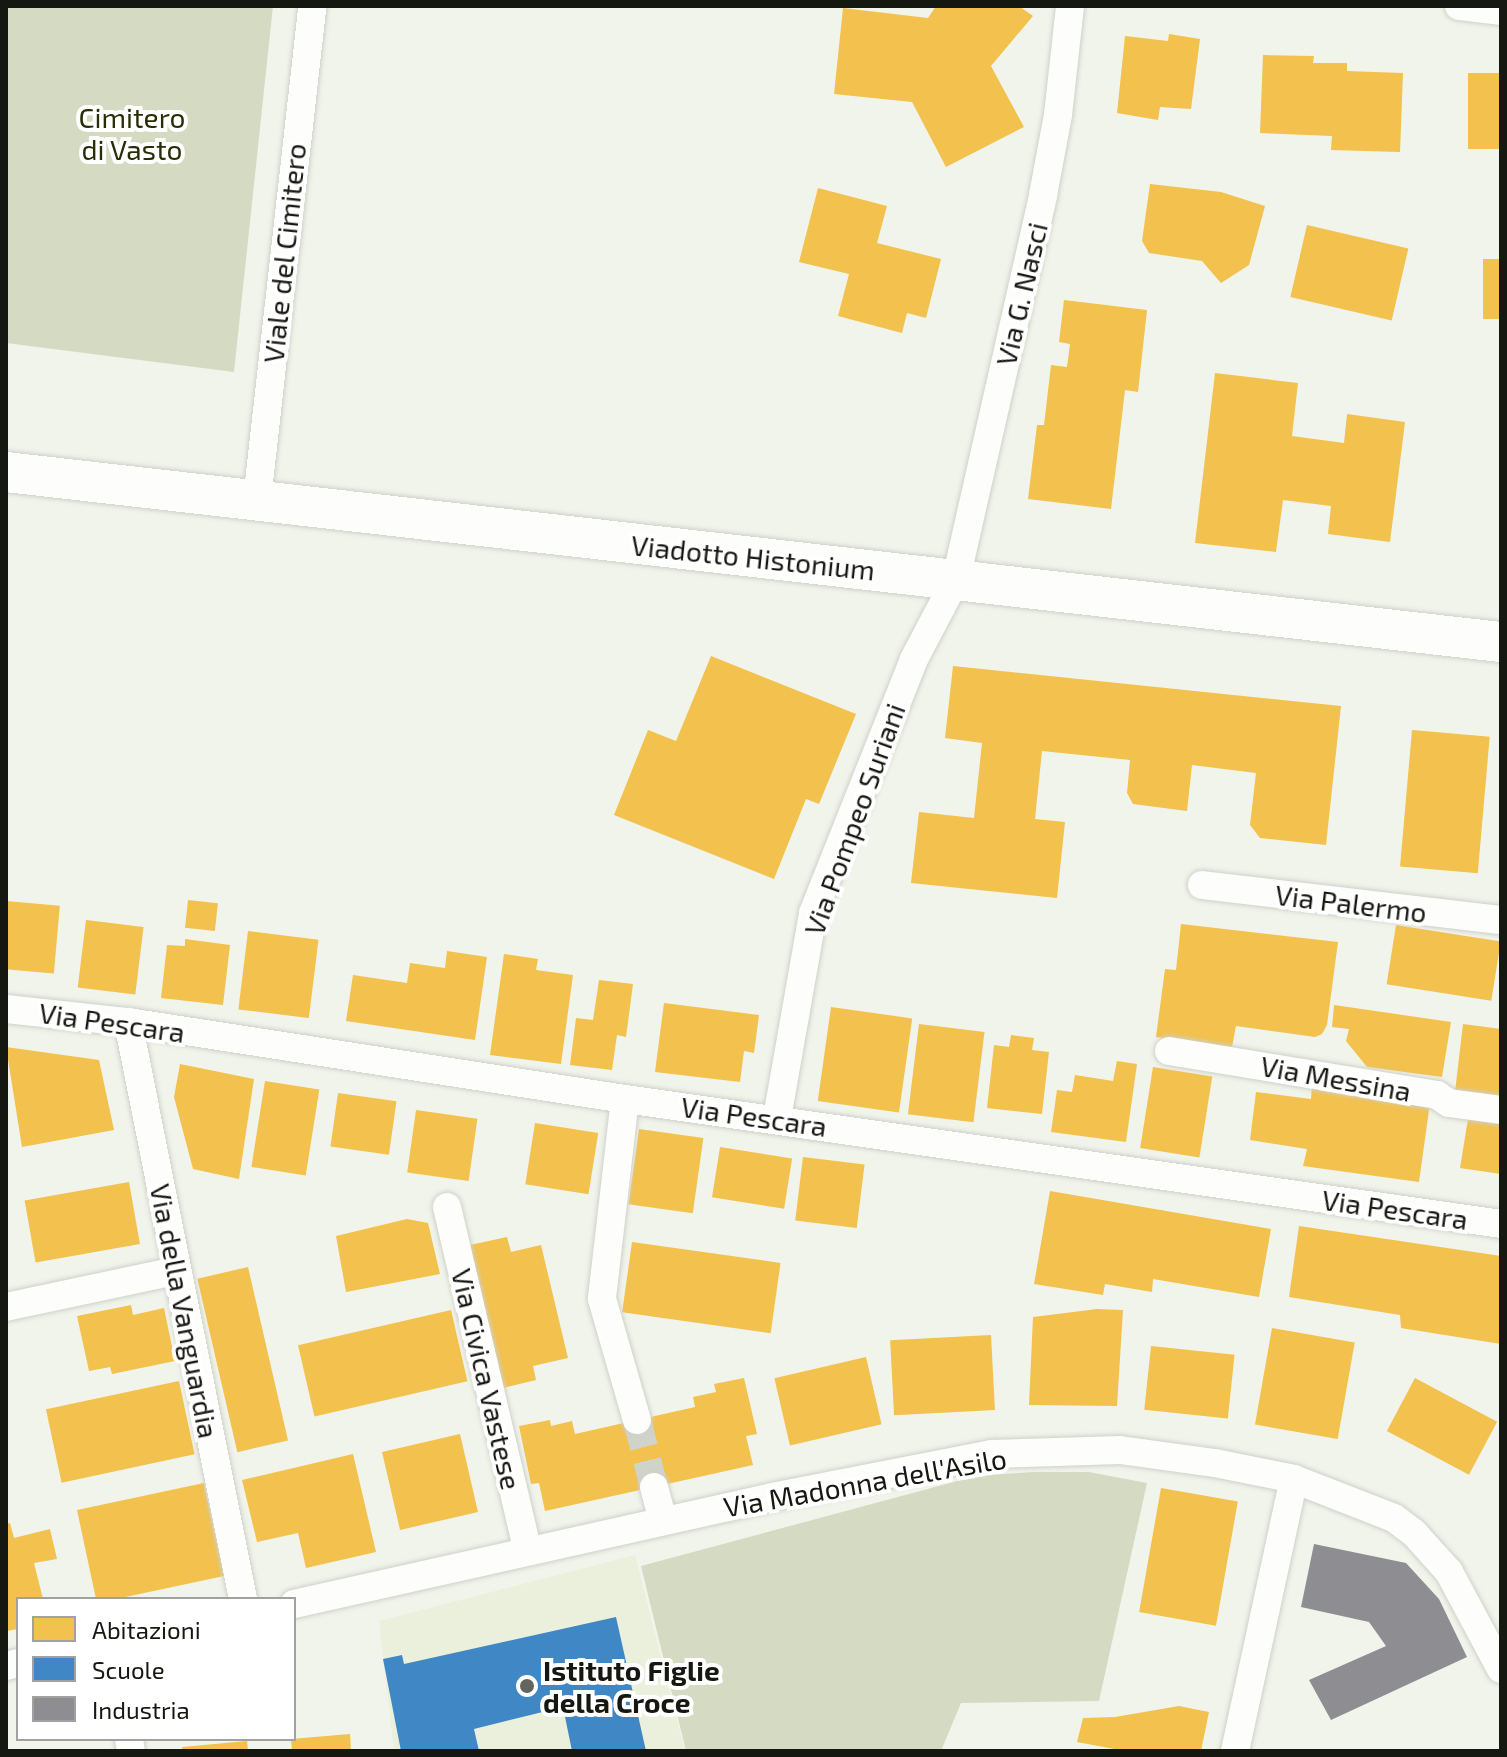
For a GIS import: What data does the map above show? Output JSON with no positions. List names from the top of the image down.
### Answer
{
  "streets": {
    "main road": ["Viadotto Histonium"],
    "street": [
      "Viale del Cimitero",
      "Via G. Nasci",
      "Via Pompeo Suriani",
      "Via Palermo",
      "Via Pescara",
      "Via Messina",
      "Via della Vanguardia",
      "Via Civica Vastese",
      "Via Madonna dell'Asilo"
    ]
  },
  "crossings": [
    ["Viale del Cimitero", "Viadotto Histonium"],
    ["Via G. Nasci", "Viadotto Histonium"],
    ["Via G. Nasci", "Via Pompeo Suriani"],
    ["Viadotto Histonium", "Via Pompeo Suriani"],
    ["Via Pompeo Suriani", "Via Pescara"],
    ["Via Pescara", "Via della Vanguardia"],
    ["Via Civica Vastese", "Via Madonna dell'Asilo"]
  ],
  "parks": ["Cimitero di Vasto"],
  "places": ["Istituto Figlie della Croce"],
  "legend": ["Abitazioni", "Scuole", "Industria"]
}
